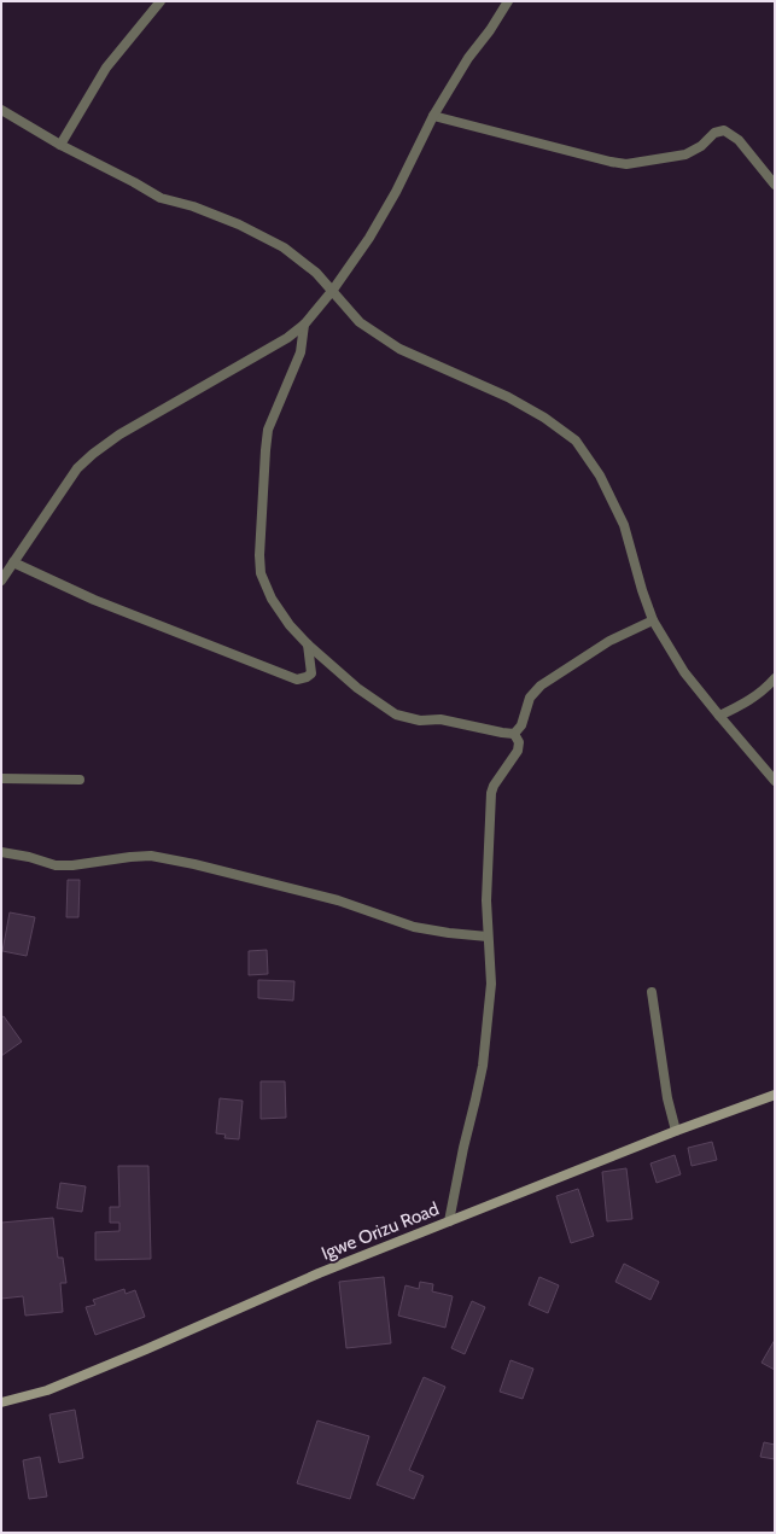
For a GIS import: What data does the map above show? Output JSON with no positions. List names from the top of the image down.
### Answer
{
  "streets": {
    "main road": ["Igwe Orizu Road"]
  }
}
